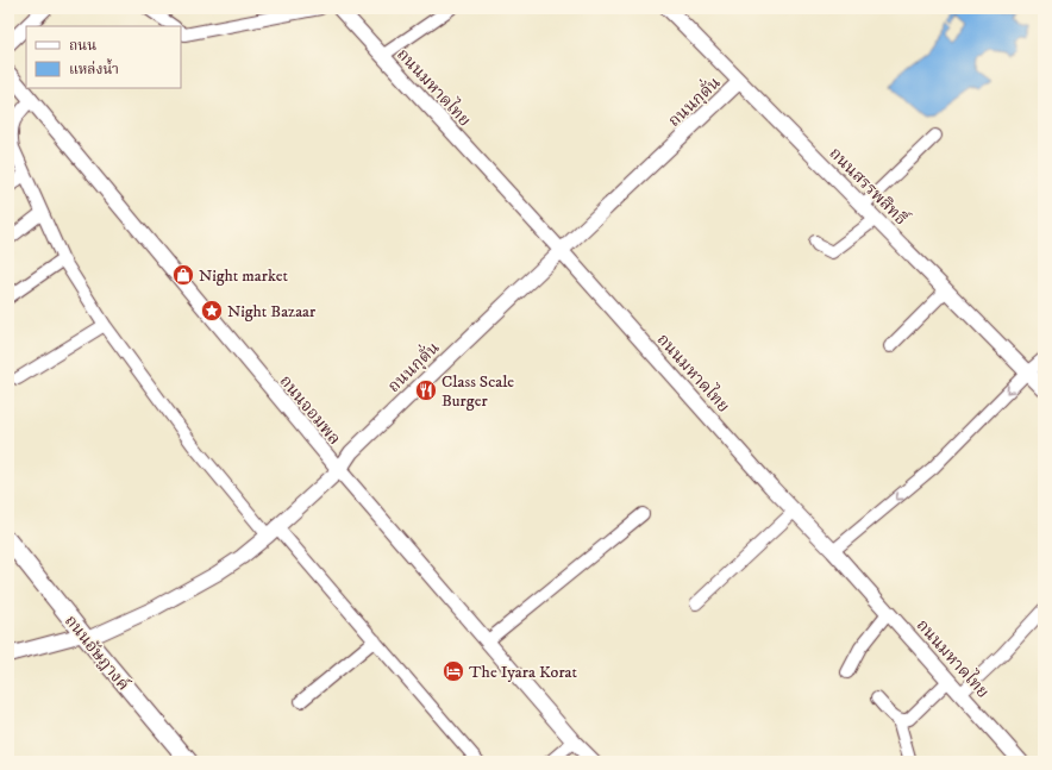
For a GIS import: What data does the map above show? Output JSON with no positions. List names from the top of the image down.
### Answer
{
  "streets": {
    "main road": ["ถนนอัษฎางค์"],
    "street": [
      "ถนนมหาดไทย",
      "ถนนกุดั่น",
      "ถนนสรรพสิทธิ์",
      "ถนนจอมพล"
    ]
  },
  "crossings": [
    ["ถนนมหาดไทย", "ถนนกุดั่น"],
    ["ถนนกุดั่น", "ถนนสรรพสิทธิ์"],
    ["ถนนกุดั่น", "ถนนจอมพล"],
    ["ถนนกุดั่น", "ถนนอัษฎางค์"]
  ],
  "places": {
    "shop": ["Night market"],
    "place": ["Night Bazaar"],
    "restaurant": ["Class Scale Burger"],
    "hotel": ["The Iyara Korat"]
  },
  "legend": ["ถนน", "แหล่งน้ำ"]
}
